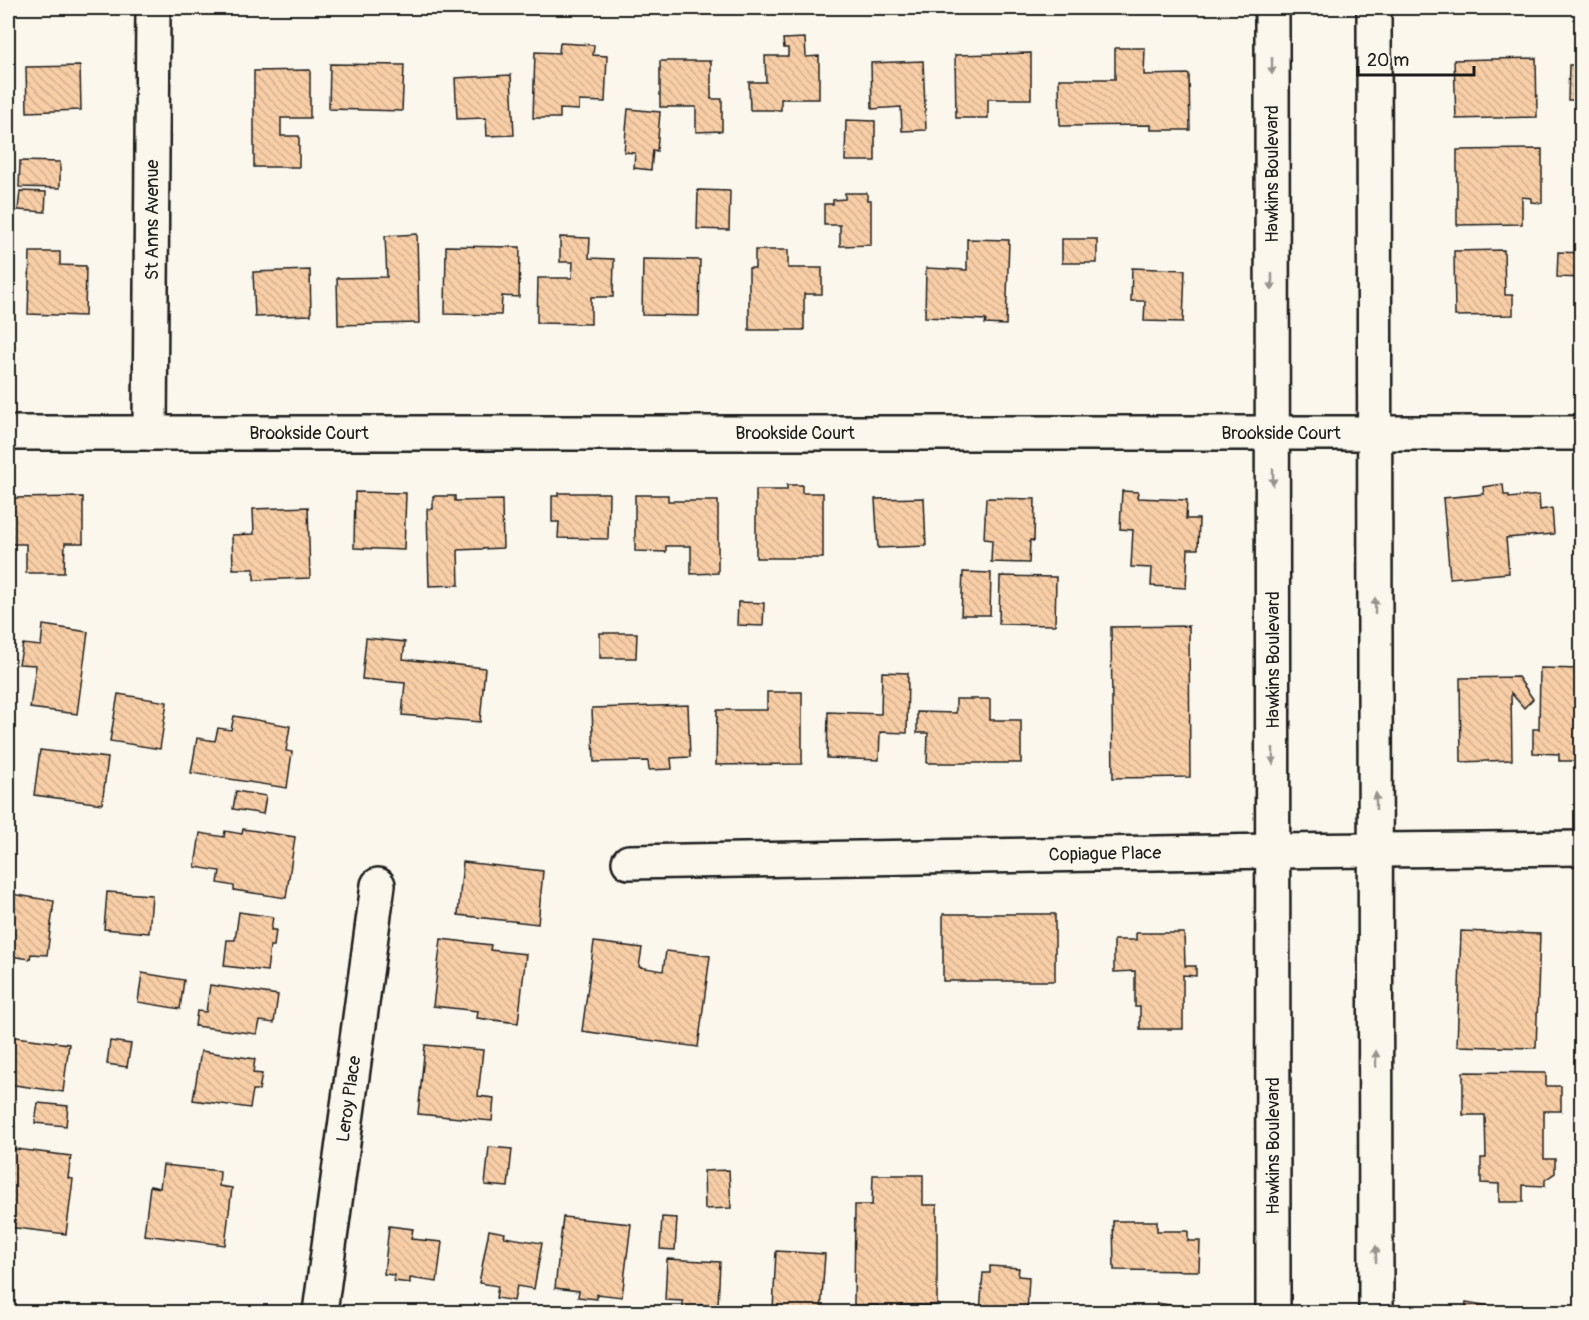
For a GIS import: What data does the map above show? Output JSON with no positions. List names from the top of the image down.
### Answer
{
  "streets": {
    "street": [
      "Hawkins Boulevard",
      "St Anns Avenue",
      "Brookside Court",
      "Copiague Place",
      "Leroy Place"
    ]
  },
  "crossings": [
    ["Hawkins Boulevard", "Brookside Court"],
    ["Hawkins Boulevard", "Copiague Place"],
    ["St Anns Avenue", "Brookside Court"]
  ],
  "scale_bar": "20 m"
}
